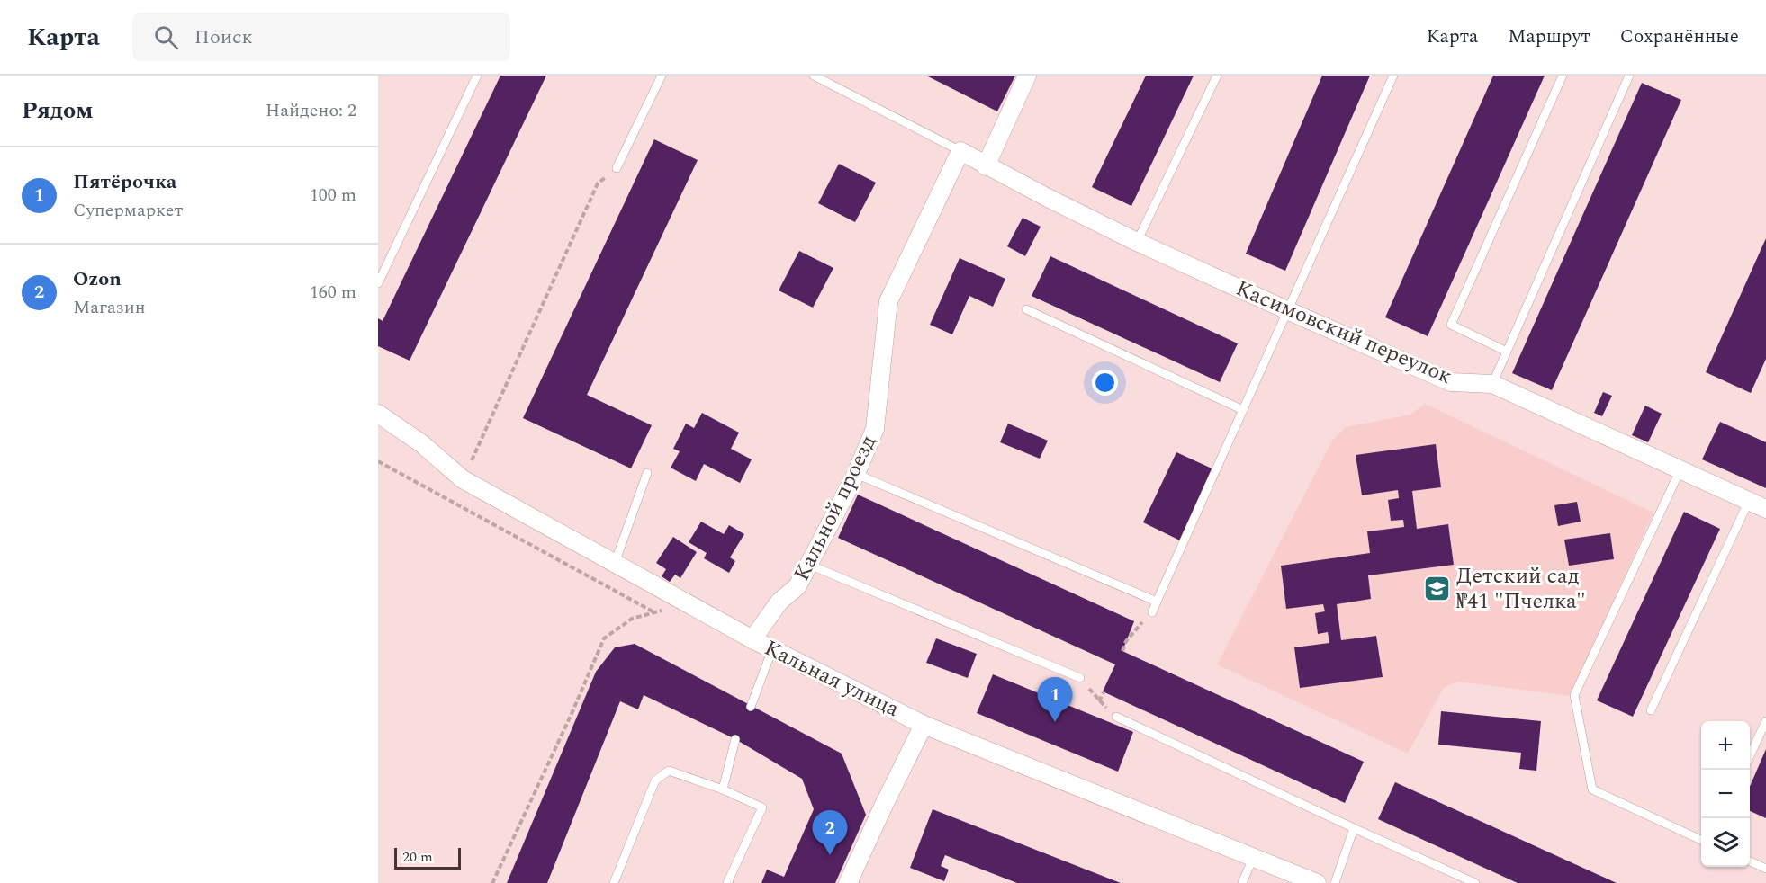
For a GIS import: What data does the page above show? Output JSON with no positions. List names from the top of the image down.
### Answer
{
  "streets": {
    "street": ["Касимовский переулок", "Кальной проезд", "Кальная улица"]
  },
  "crossings": [
    ["Касимовский переулок", "Кальной проезд"],
    ["Кальной проезд", "Кальная улица"]
  ],
  "places": {
    "school or university": ["Детский сад №41 \"Пчелка\""]
  },
  "scale_bar": "20 m",
  "page": {
    "header": "Карта",
    "search": "Поиск",
    "nav": ["Карта", "Маршрут", "Сохранённые"],
    "heading": ["Рядом", "Найдено: 2"],
    "list": [
      {
        "mark": "1",
        "name": "Пятёрочка",
        "note": "Супермаркет",
        "value": "100 m"
      },
      {
        "mark": "2",
        "name": "Ozon",
        "note": "Магазин",
        "value": "160 m"
      }
    ],
    "pins": ["1", "2"],
    "map_buttons": ["+", "−"],
    "scale": "20 m"
  }
}
